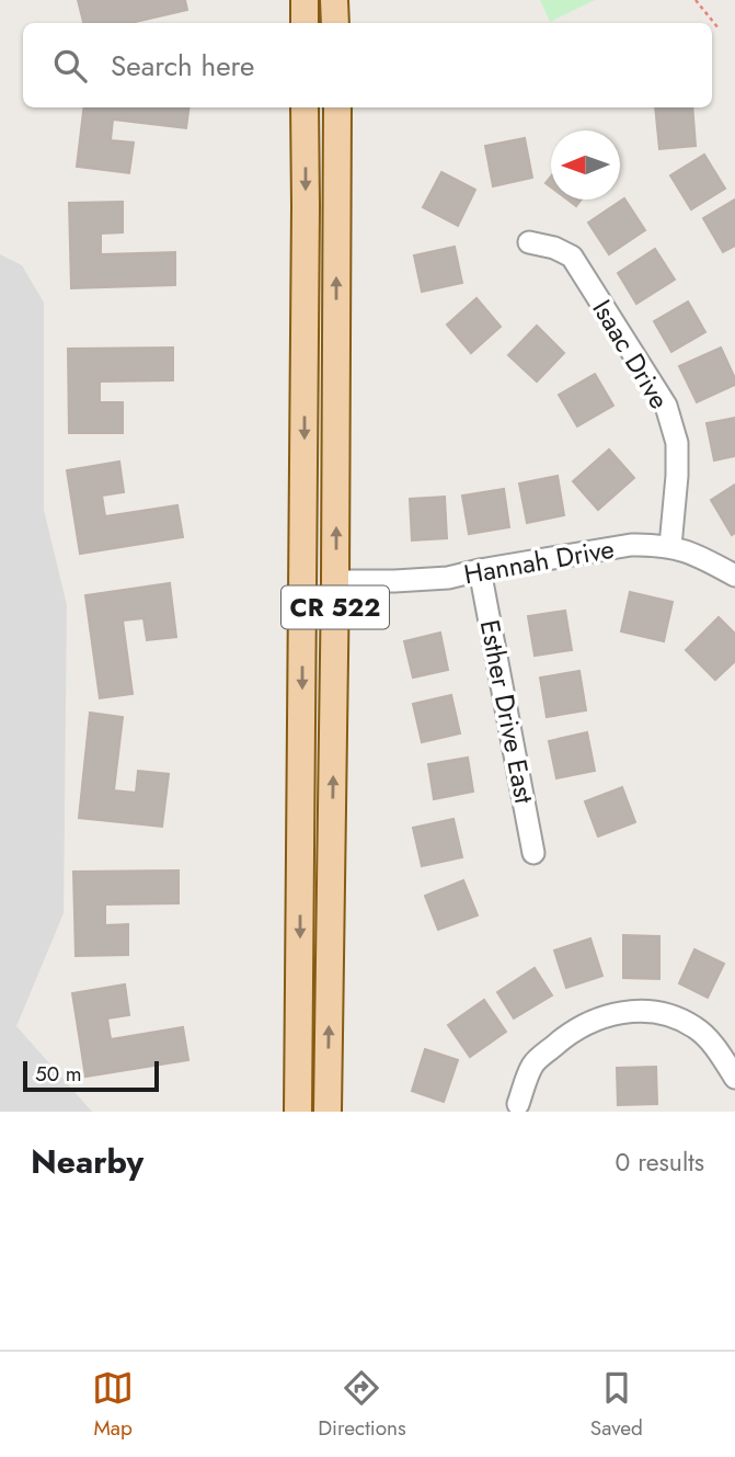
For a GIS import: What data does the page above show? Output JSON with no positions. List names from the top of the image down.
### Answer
{
  "streets": {
    "main road": ["CR 522"],
    "street": ["Isaac Drive", "Hannah Drive", "Esther Drive East"]
  },
  "crossings": [
    ["Isaac Drive", "Hannah Drive"],
    ["Hannah Drive", "CR 522"],
    ["Hannah Drive", "Esther Drive East"]
  ],
  "scale_bar": "50 m",
  "north": "left",
  "page": {
    "search": "Search here",
    "scale": "50 m",
    "heading": ["Nearby", "0 results"],
    "nav": ["Map", "Directions", "Saved"]
  }
}
